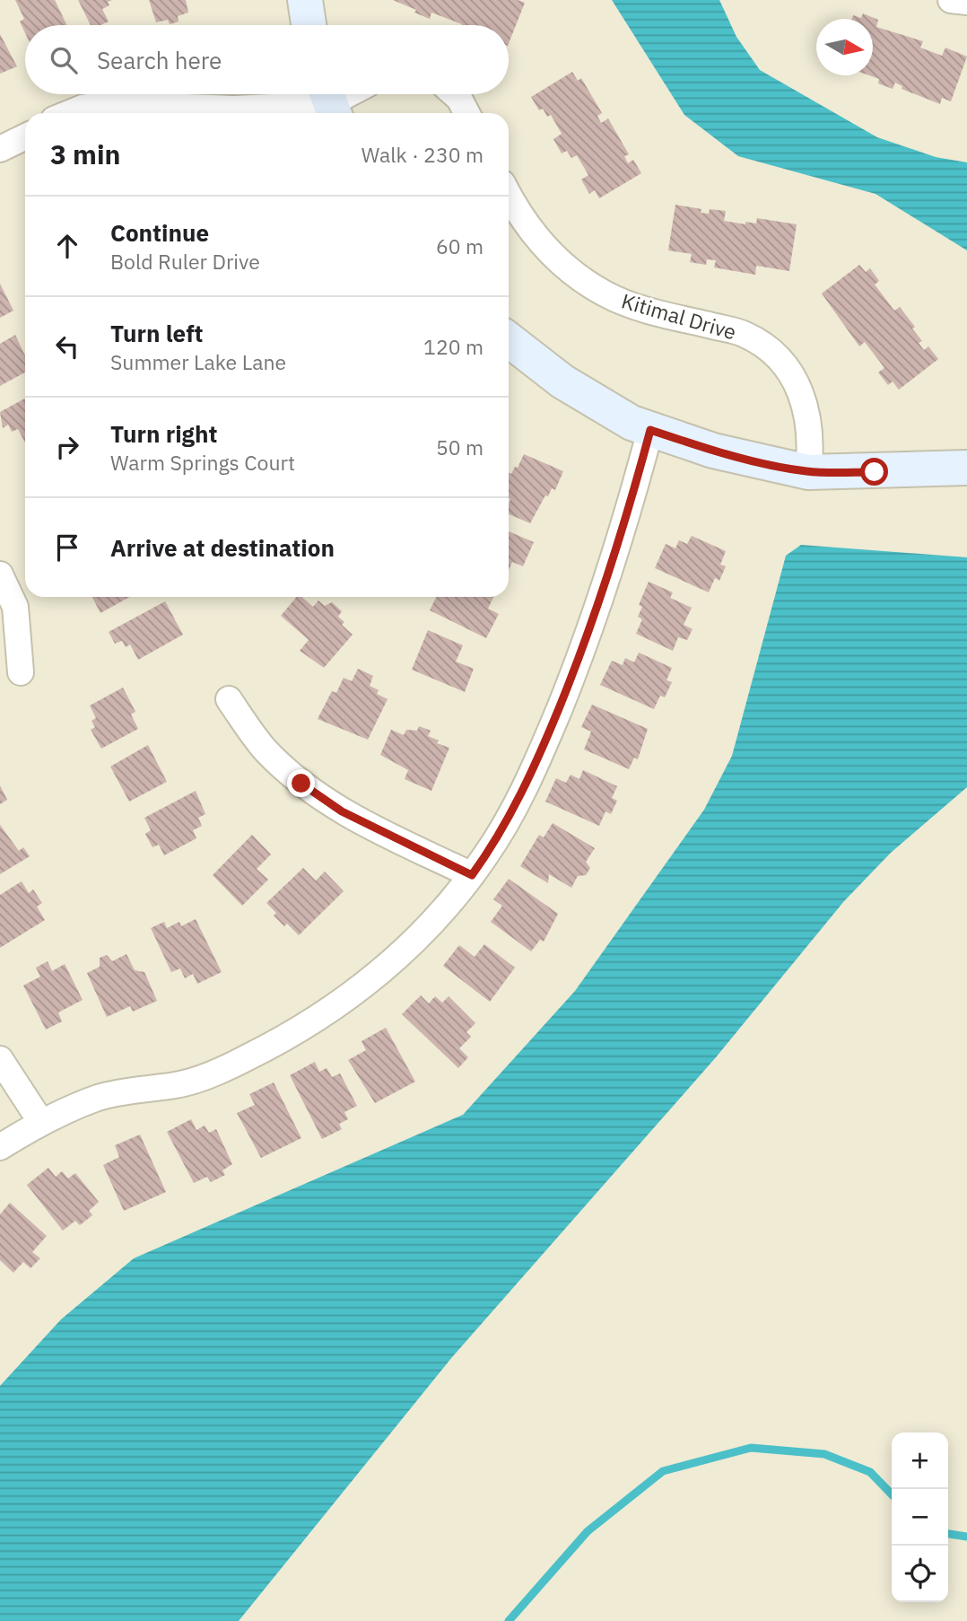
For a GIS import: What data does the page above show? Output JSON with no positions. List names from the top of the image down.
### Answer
{
  "streets": {
    "street": ["Kitimal Drive"]
  },
  "north": "right",
  "page": {
    "search": "Search here",
    "heading": ["3 min", "Walk · 230 m"],
    "list": [
      ["Continue", "Bold Ruler Drive", "60 m"],
      ["Turn left", "Summer Lake Lane", "120 m"],
      ["Turn right", "Warm Springs Court", "50 m"],
      "Arrive at destination"
    ],
    "map_buttons": ["+", "−"]
  }
}
